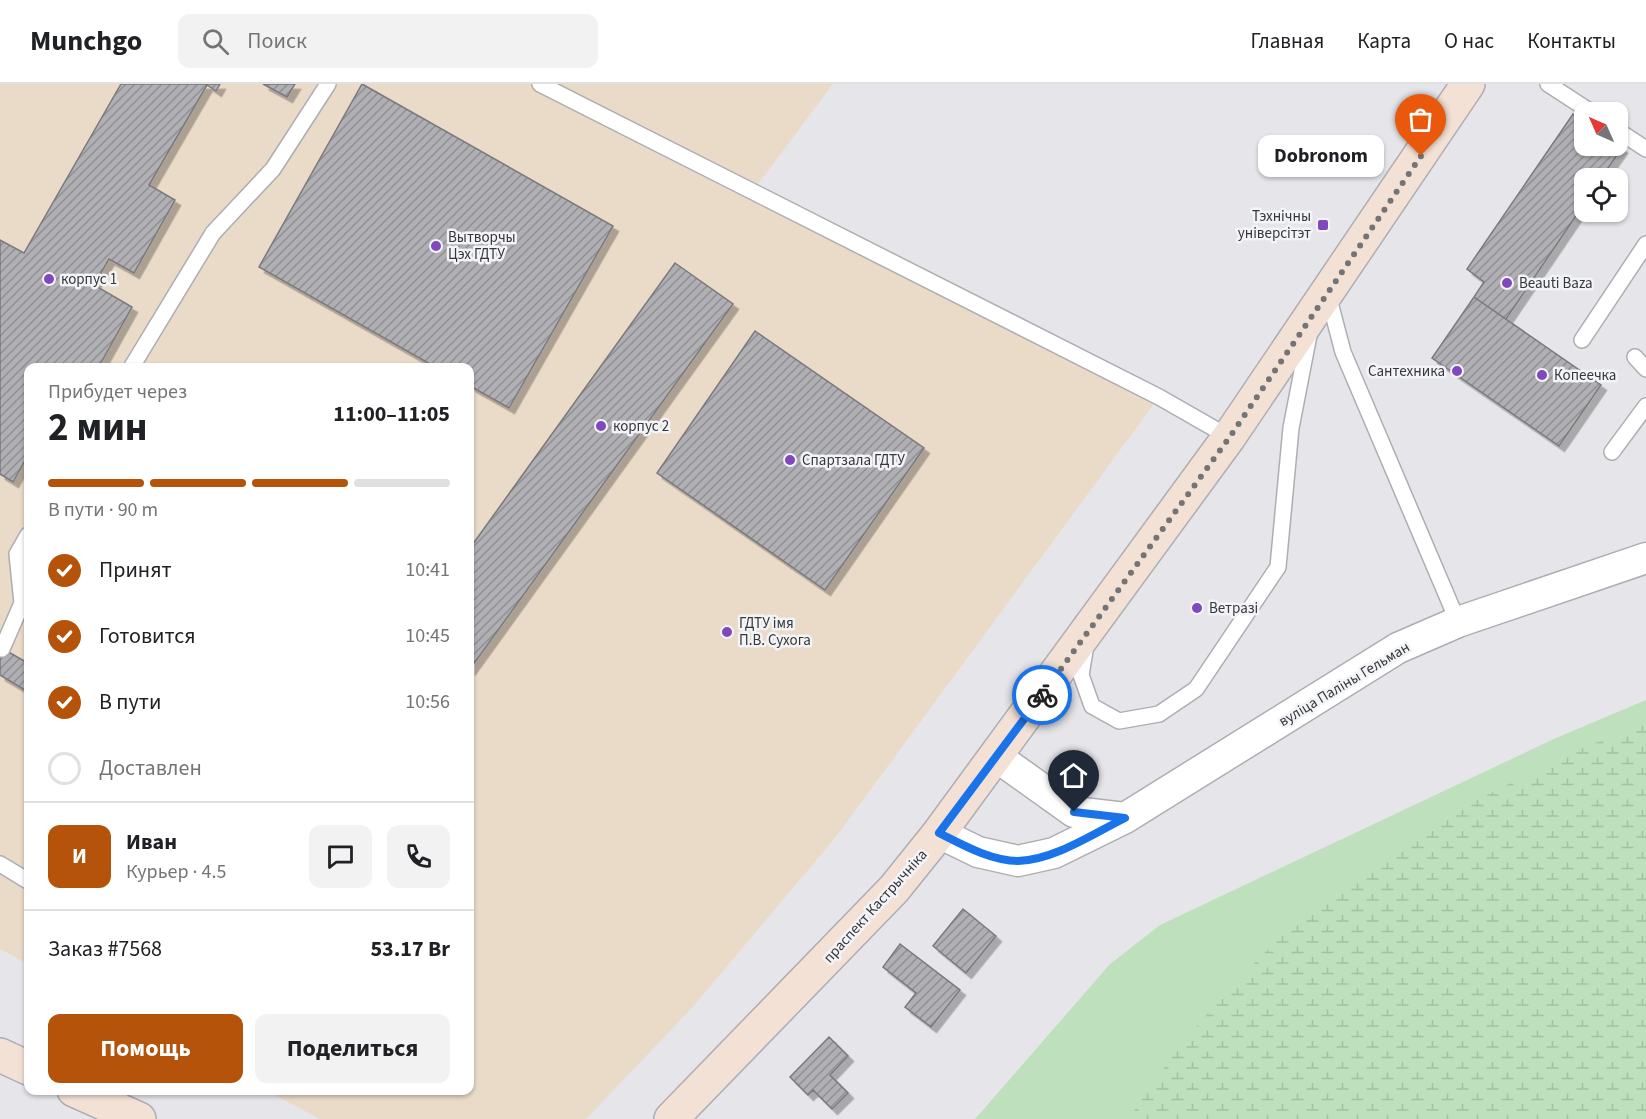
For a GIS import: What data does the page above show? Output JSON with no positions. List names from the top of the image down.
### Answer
{
  "streets": {
    "main road": ["праспект Кастрычніка"],
    "street": ["вуліца Паліны Гельман"]
  },
  "crossings": [
    ["вуліца Паліны Гельман", "праспект Кастрычніка"]
  ],
  "places": {
    "other": [
      "Dobronom",
      "Вытворчы Цэх ГДТУ",
      "корпус 1",
      "Beauti Baza",
      "Сантехника",
      "Копеечка",
      "корпус 2",
      "Спартзала ГДТУ",
      "Ветразі",
      "ГДТУ імя П.В. Сухога"
    ],
    "transit": ["Тэхнічны універсітэт"]
  },
  "north": "top left",
  "page": {
    "header": "Munchgo",
    "search": "Поиск",
    "nav": [
      "Главная",
      "Карта",
      "О нас",
      "Контакты"
    ],
    "bubble": "Dobronom",
    "heading": ["2 мин", "Прибудет через", "11:00–11:05"],
    "panel": [
      "Иван",
      "Курьер · 4.5",
      "Заказ #7568",
      "53.17 Br"
    ],
    "bar": "В пути · 90 m",
    "list": [
      ["Принят", "10:41"],
      ["Готовится", "10:45"],
      ["В пути", "10:56"],
      "Доставлен"
    ],
    "round": "И",
    "buttons": ["Помощь", "Поделиться"]
  }
}
